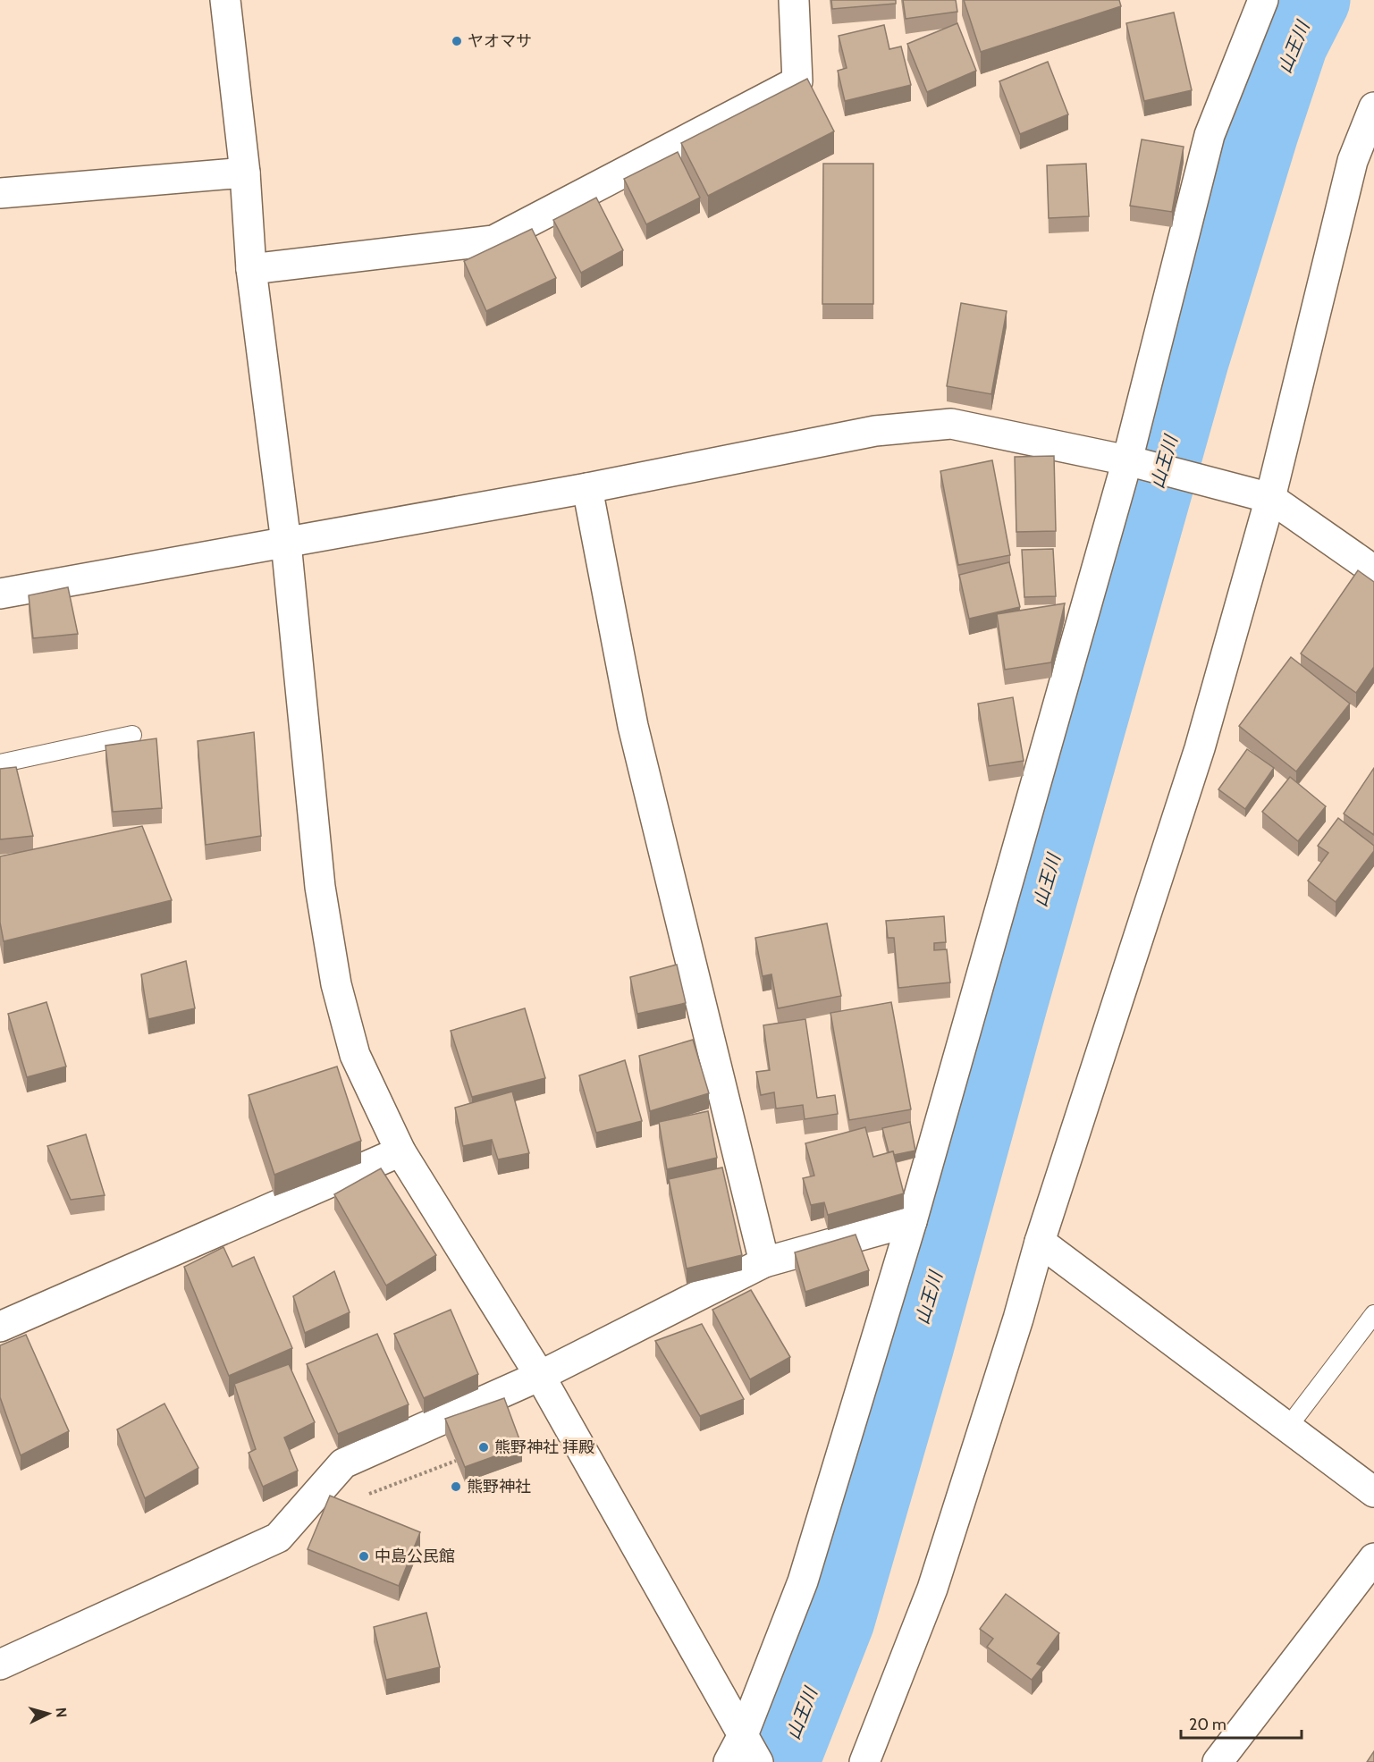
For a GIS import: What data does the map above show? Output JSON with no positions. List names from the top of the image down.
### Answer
{
  "water": ["山王川"],
  "places": [
    "ヤオマサ",
    "熊野神社 拝殿",
    "熊野神社",
    "中島公民館"
  ],
  "scale_bar": "20 m",
  "north": "right"
}
